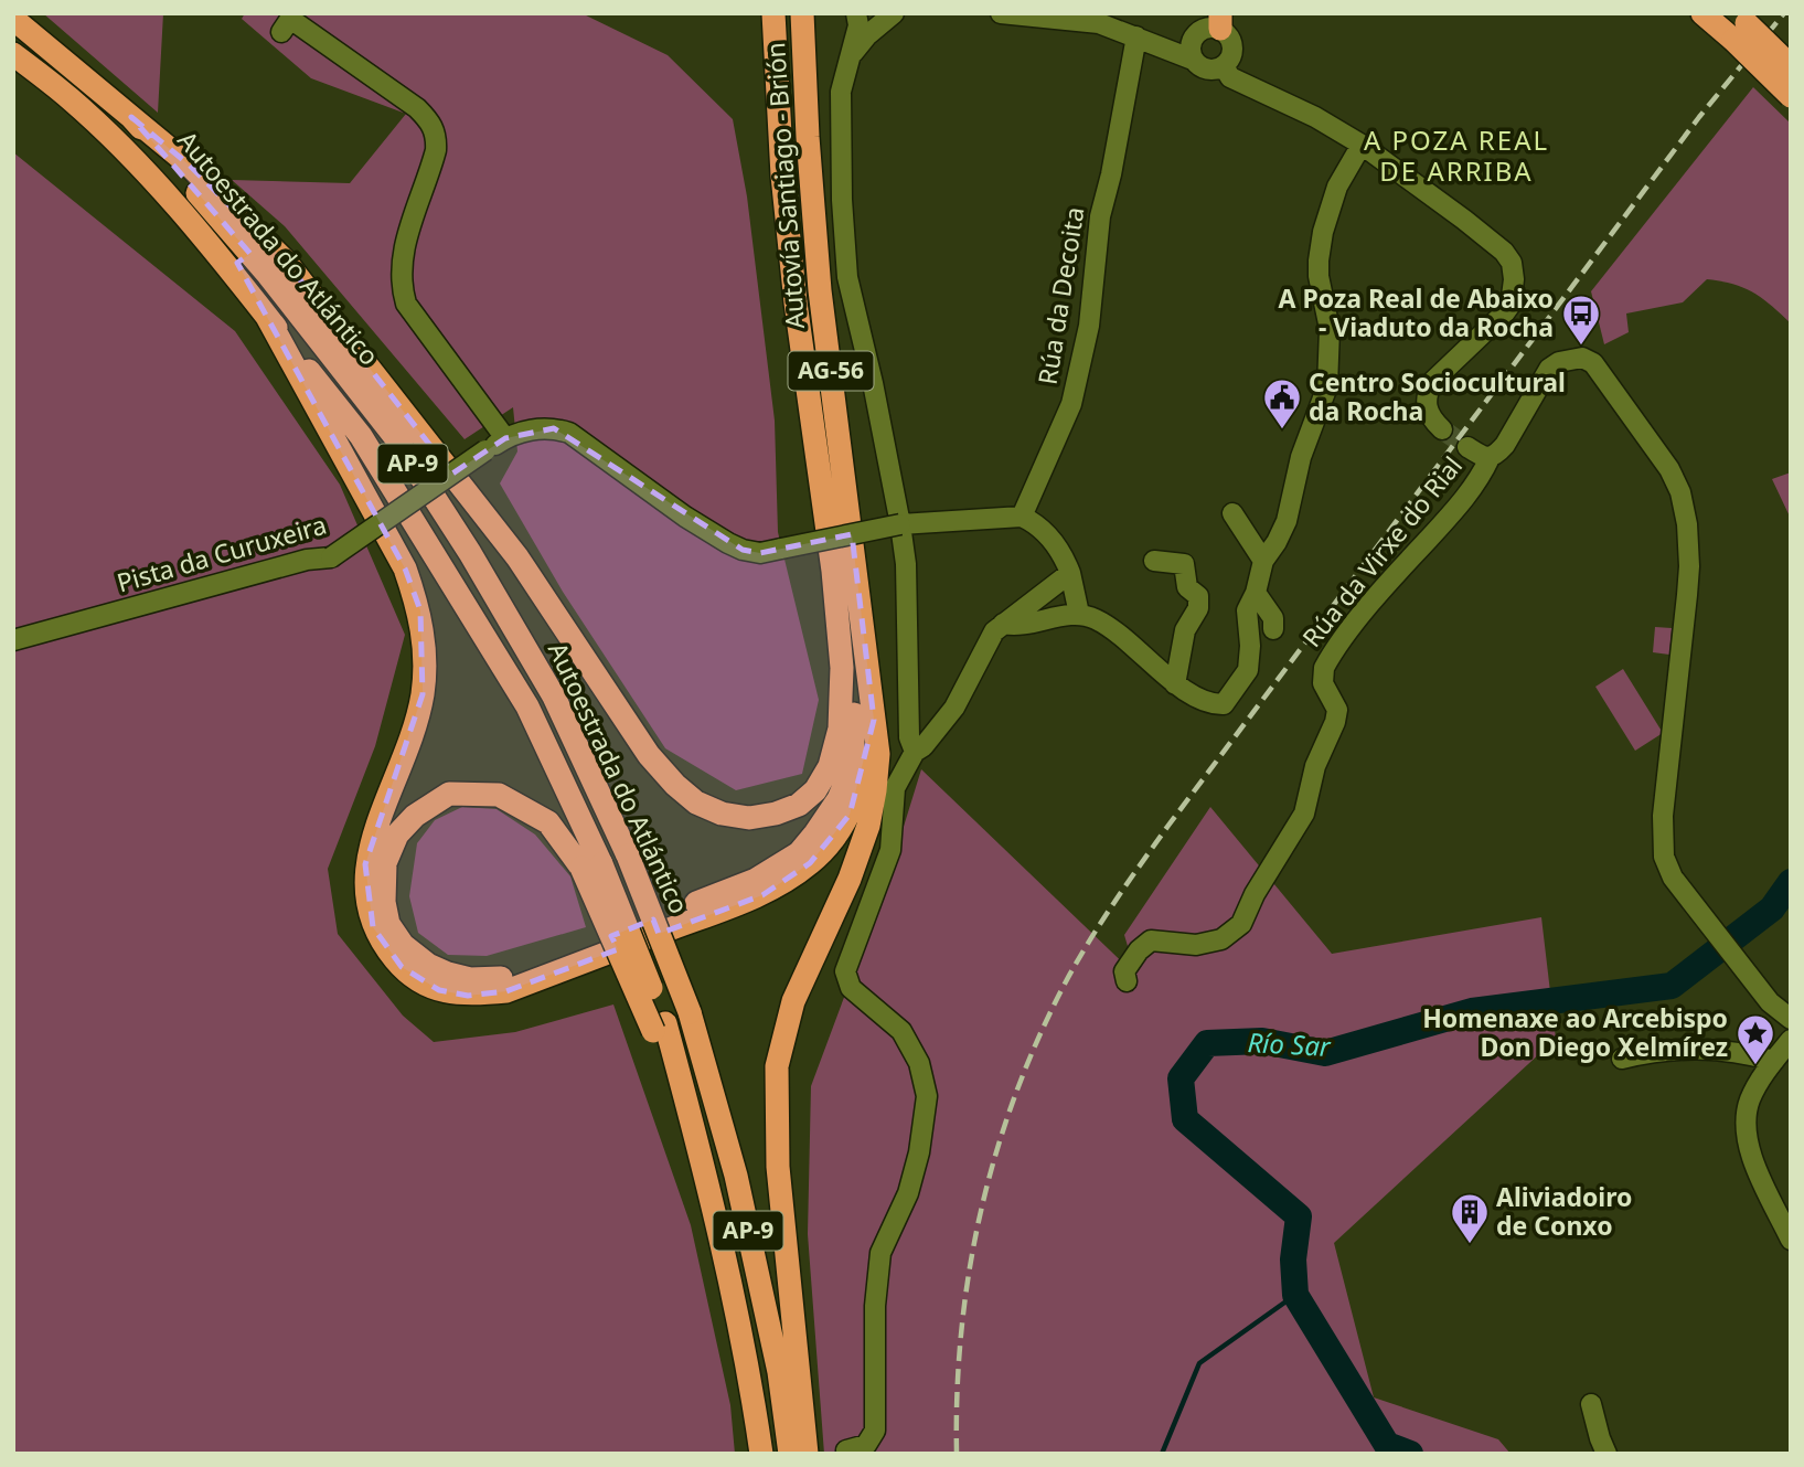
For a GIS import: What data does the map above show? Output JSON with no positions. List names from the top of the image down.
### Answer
{
  "streets": {
    "highway": [
      "Autovía Santiago - Brión",
      "Autoestrada do Atlántico",
      "AG-56",
      "AP-9"
    ],
    "street": ["Rúa da Decoita", "Rúa da Virxe do Rial", "Pista da Curuxeira"]
  },
  "crossings": [
    ["Rúa da Decoita", "Pista da Curuxeira"]
  ],
  "districts": ["A POZA REAL DE ARRIBA"],
  "water": ["Río Sar"],
  "places": {
    "bus stop": ["A Poza Real de Abaixo - Viaduto da Rocha"],
    "public building": ["Centro Sociocultural da Rocha"],
    "place": ["Homenaxe ao Arcebispo Don Diego Xelmírez"],
    "building": ["Aliviadoiro de Conxo"]
  }
}
